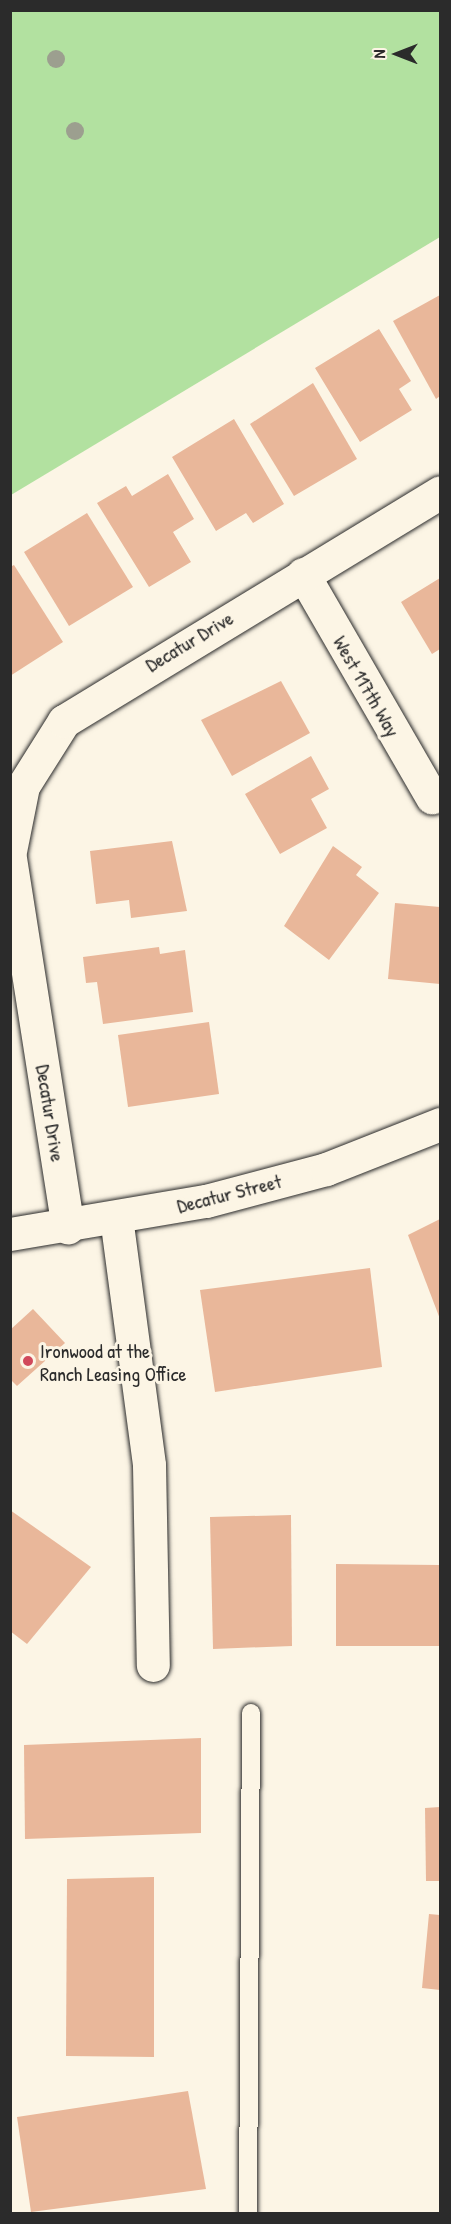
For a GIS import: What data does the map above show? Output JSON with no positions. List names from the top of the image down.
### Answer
{
  "streets": {
    "street": ["Decatur Drive", "West 117th Way", "Decatur Street"]
  },
  "crossings": [
    ["Decatur Drive", "West 117th Way"],
    ["Decatur Drive", "Decatur Street"]
  ],
  "places": ["Ironwood at the Ranch Leasing Office"],
  "north": "left"
}
